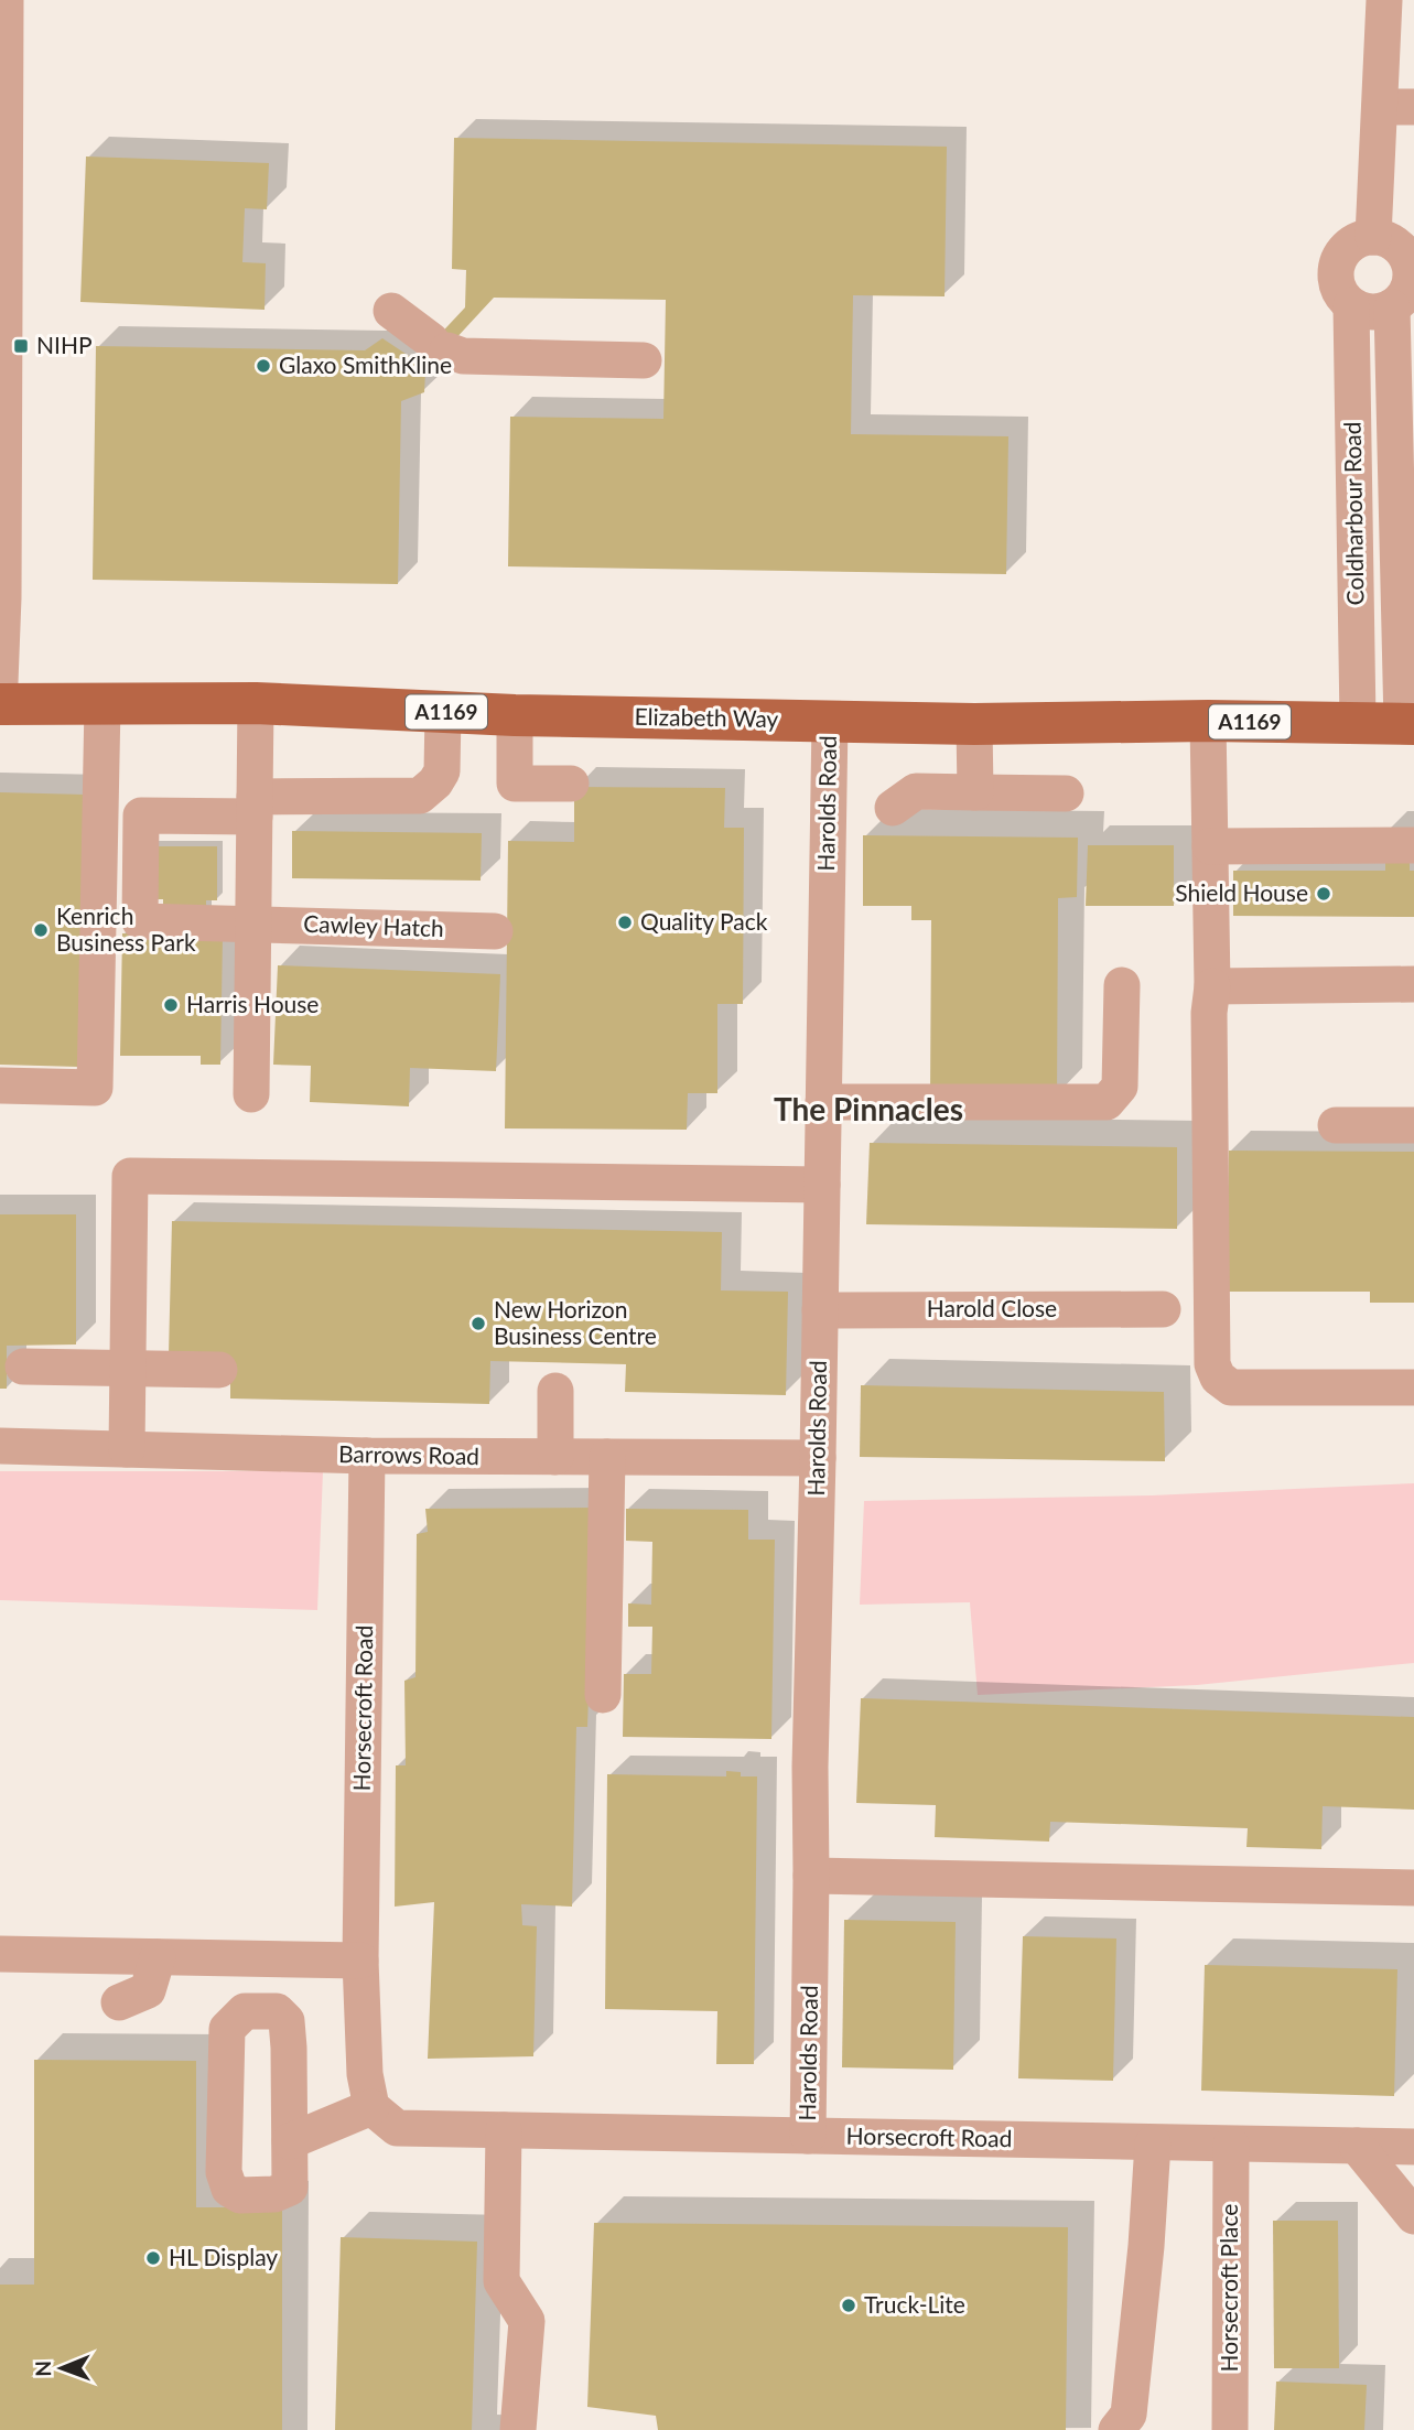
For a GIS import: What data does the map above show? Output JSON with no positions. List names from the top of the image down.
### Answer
{
  "streets": {
    "main road": ["A1169", "Elizabeth Way"],
    "street": [
      "Coldharbour Road",
      "Harolds Road",
      "Cawley Hatch",
      "Harold Close",
      "Barrows Road",
      "Horsecroft Road",
      "Horsecroft Place"
    ]
  },
  "crossings": [
    ["Coldharbour Road", "Elizabeth Way"],
    ["Elizabeth Way", "Harolds Road"],
    ["Harolds Road", "Harold Close"],
    ["Harolds Road", "Barrows Road"],
    ["Harolds Road", "Horsecroft Road"],
    ["Barrows Road", "Horsecroft Road"],
    ["Horsecroft Road", "Horsecroft Place"]
  ],
  "districts": ["The Pinnacles"],
  "places": {
    "transit": ["NIHP"],
    "other": [
      "Glaxo SmithKline",
      "Shield House",
      "Quality Pack",
      "Kenrich Business Park",
      "Harris House",
      "New Horizon Business Centre",
      "HL Display",
      "Truck-Lite"
    ]
  },
  "north": "left"
}
